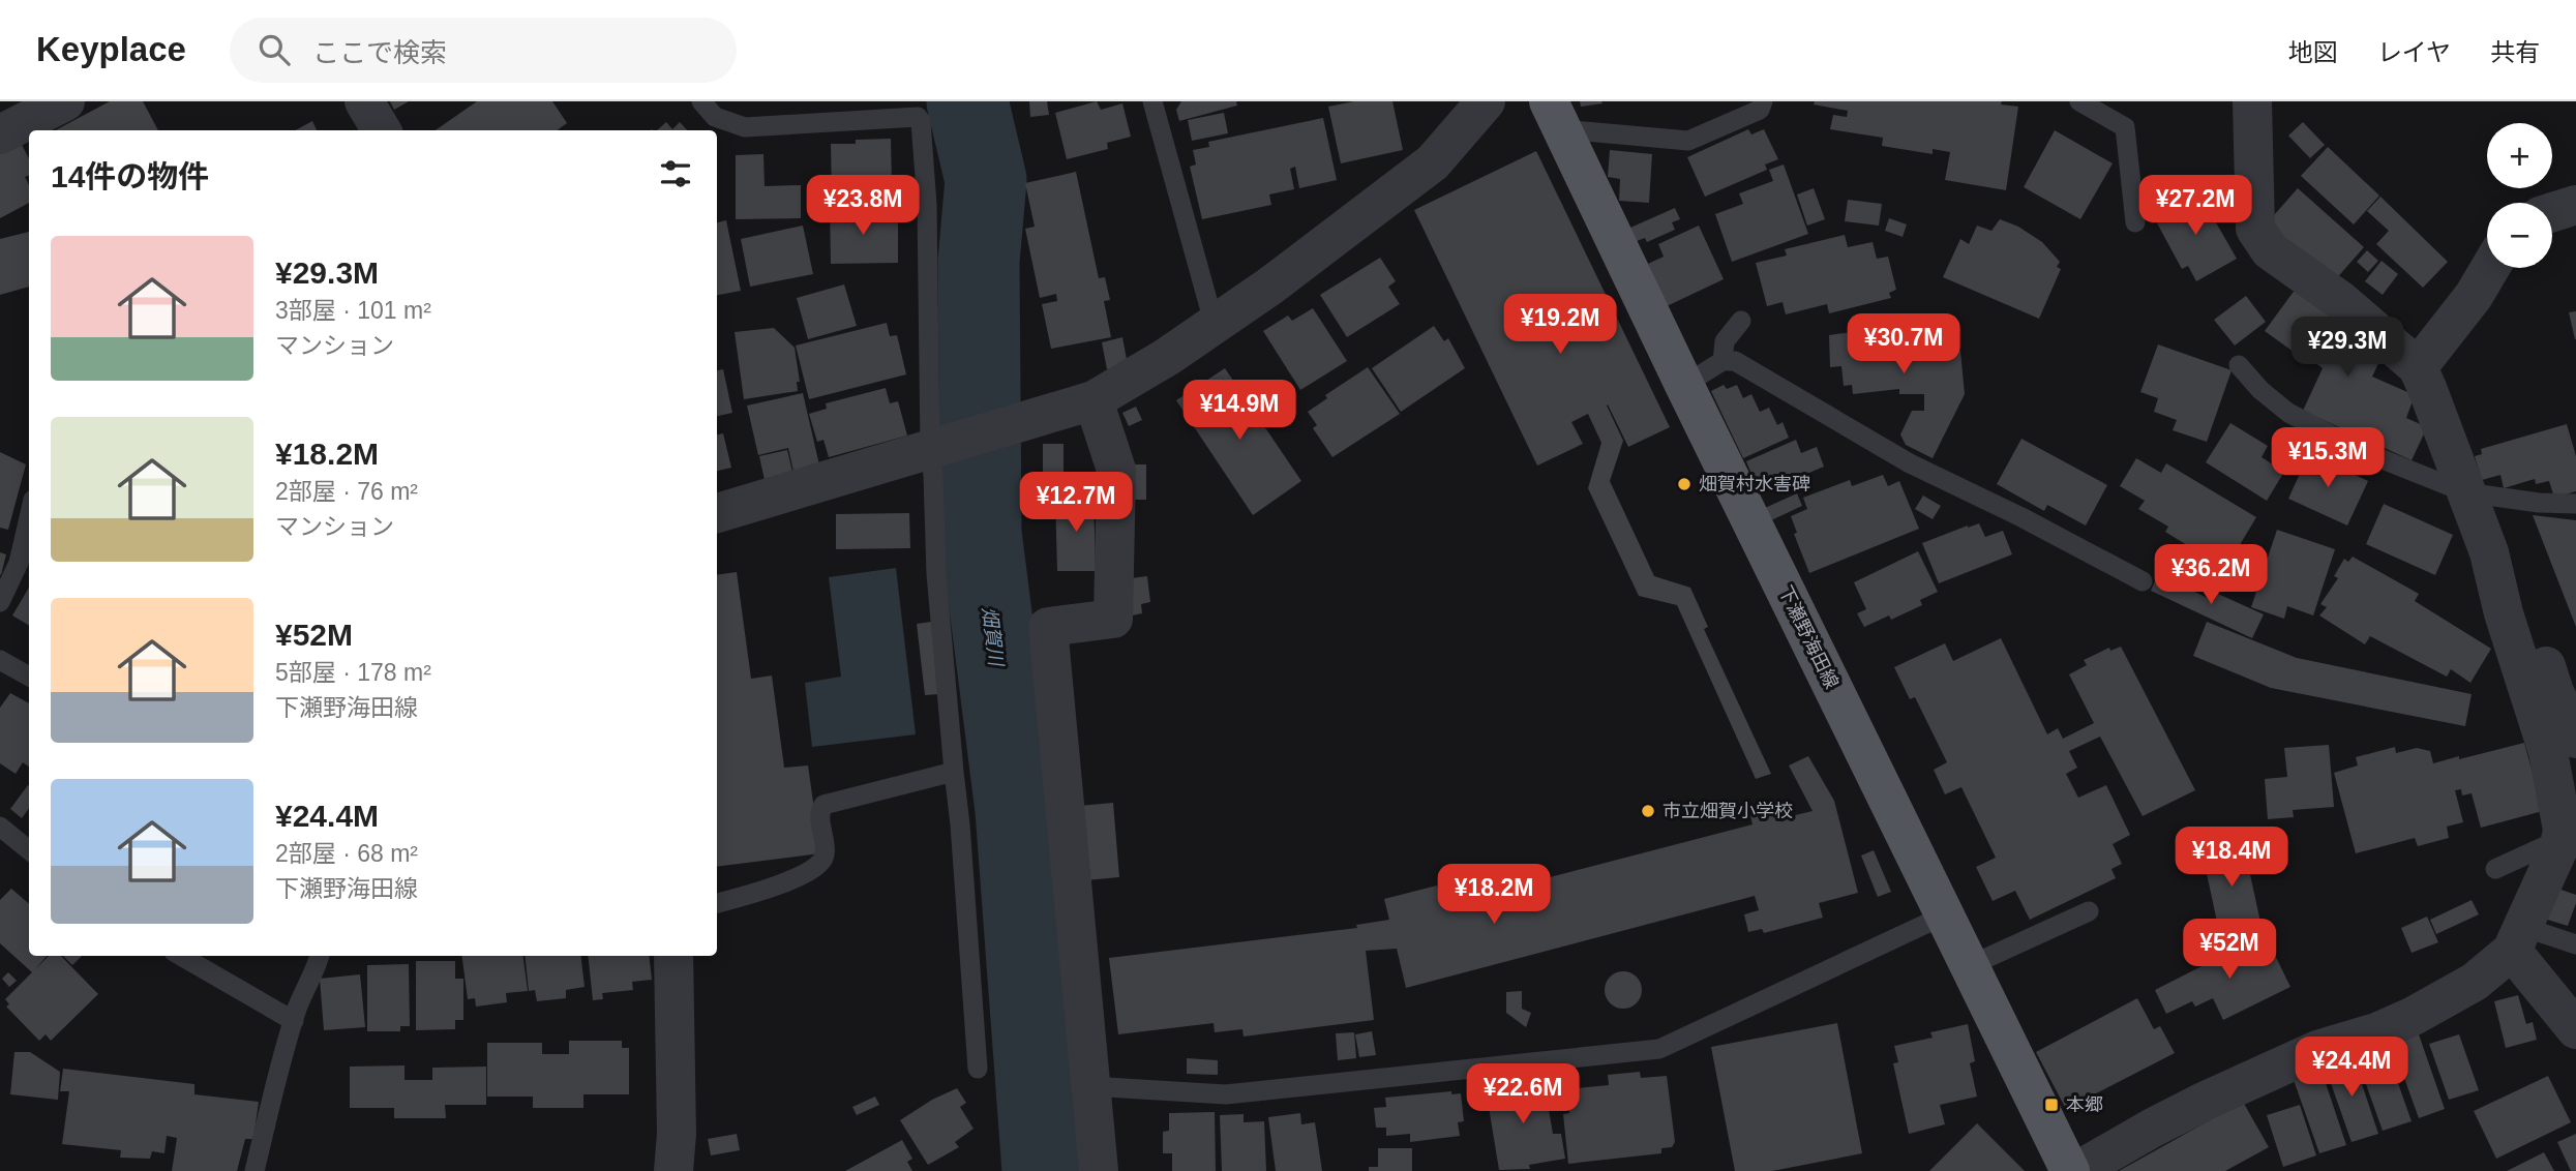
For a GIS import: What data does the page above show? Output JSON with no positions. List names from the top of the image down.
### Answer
{
  "streets": {
    "main road": ["下瀬野海田線"]
  },
  "water": ["畑賀川"],
  "places": {
    "other": ["畑賀村水害碑", "市立畑賀小学校"],
    "transit": ["本郷"]
  },
  "page": {
    "header": "Keyplace",
    "search": "ここで検索",
    "nav": ["地図", "レイヤ", "共有"],
    "map_buttons": ["+", "−"],
    "heading": "14件の物件",
    "price": [
      "¥23.8M",
      "¥27.2M",
      "¥19.2M",
      "¥30.7M",
      "¥29.3M",
      "¥14.9M",
      "¥15.3M",
      "¥12.7M",
      "¥36.2M",
      "¥18.4M",
      "¥18.2M",
      "¥52M",
      "¥24.4M",
      "¥22.6M"
    ],
    "list": [
      {
        "name": "¥29.3M",
        "note": "3部屋 · 101 m² · マンション"
      },
      {
        "name": "¥18.2M",
        "note": "2部屋 · 76 m² · マンション"
      },
      {
        "name": "¥52M",
        "note": "5部屋 · 178 m² · 下瀬野海田線"
      },
      {
        "name": "¥24.4M",
        "note": "2部屋 · 68 m² · 下瀬野海田線"
      }
    ]
  }
}
